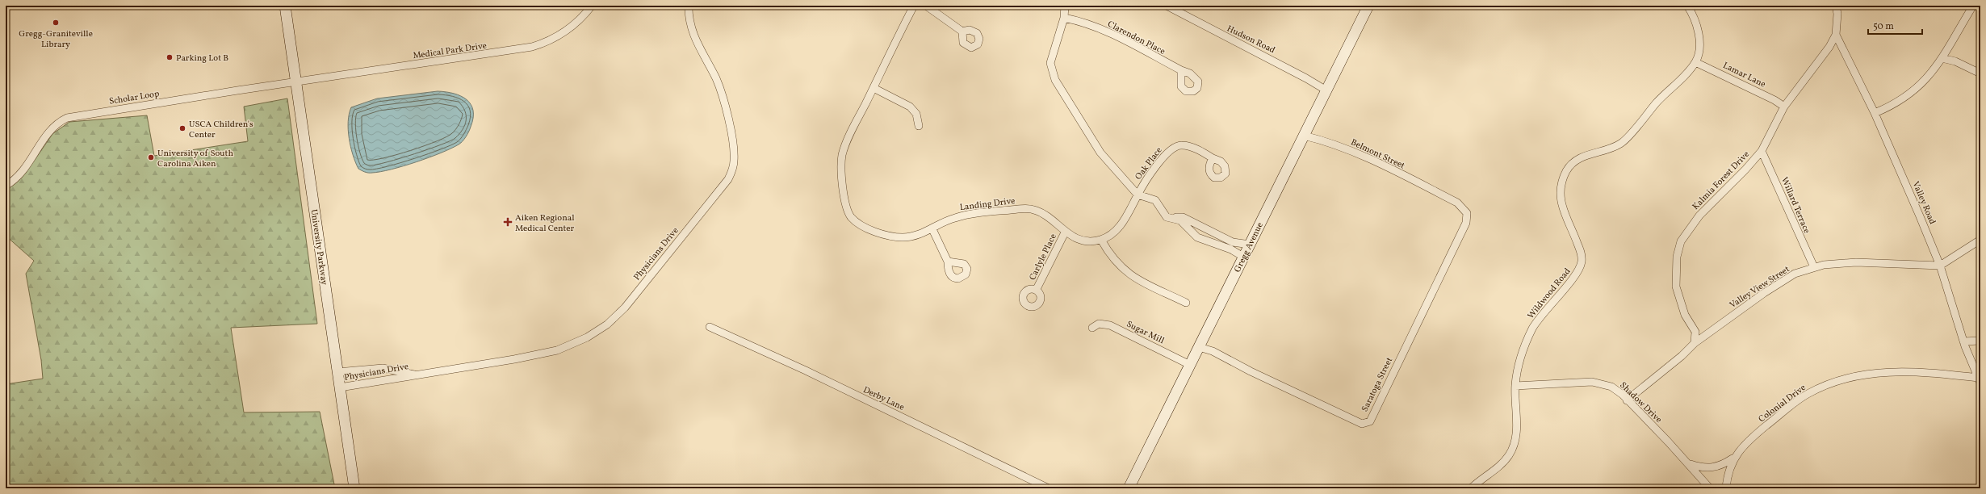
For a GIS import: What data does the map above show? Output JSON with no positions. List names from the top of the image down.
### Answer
{
  "streets": {
    "street": [
      "Clarendon Place",
      "Hudson Road",
      "Medical Park Drive",
      "Lamar Lane",
      "Scholar Loop",
      "Belmont Street",
      "Oak Place",
      "Kalmia Forest Drive",
      "Valley Road",
      "Landing Drive",
      "Willard Terrace",
      "University Parkway",
      "Gregg Avenue",
      "Physicians Drive",
      "Carlyle Place",
      "Valley View Street",
      "Wildwood Road",
      "Sugar Mill",
      "Saratoga Street",
      "Derby Lane",
      "Shadow Drive",
      "Colonial Drive"
    ]
  },
  "crossings": [
    ["Hudson Road", "Gregg Avenue"],
    ["Medical Park Drive", "Scholar Loop"],
    ["Medical Park Drive", "University Parkway"],
    ["Lamar Lane", "Kalmia Forest Drive"],
    ["Lamar Lane", "Wildwood Road"],
    ["Scholar Loop", "University Parkway"],
    ["Belmont Street", "Gregg Avenue"],
    ["Belmont Street", "Saratoga Street"],
    ["Kalmia Forest Drive", "Valley Road"],
    ["Kalmia Forest Drive", "Willard Terrace"],
    ["Kalmia Forest Drive", "Valley View Street"],
    ["Valley Road", "Valley View Street"],
    ["Valley Road", "Colonial Drive"],
    ["Landing Drive", "Carlyle Place"],
    ["Willard Terrace", "Valley View Street"],
    ["University Parkway", "Physicians Drive"],
    ["Gregg Avenue", "Sugar Mill"],
    ["Gregg Avenue", "Saratoga Street"],
    ["Valley View Street", "Shadow Drive"],
    ["Wildwood Road", "Shadow Drive"]
  ],
  "places": {
    "other": [
      "Gregg-Graniteville Library",
      "Parking Lot B",
      "USCA Children's Center",
      "University of South Carolina Aiken"
    ],
    "health": ["Aiken Regional Medical Center"]
  },
  "scale_bar": "50 m"
}
